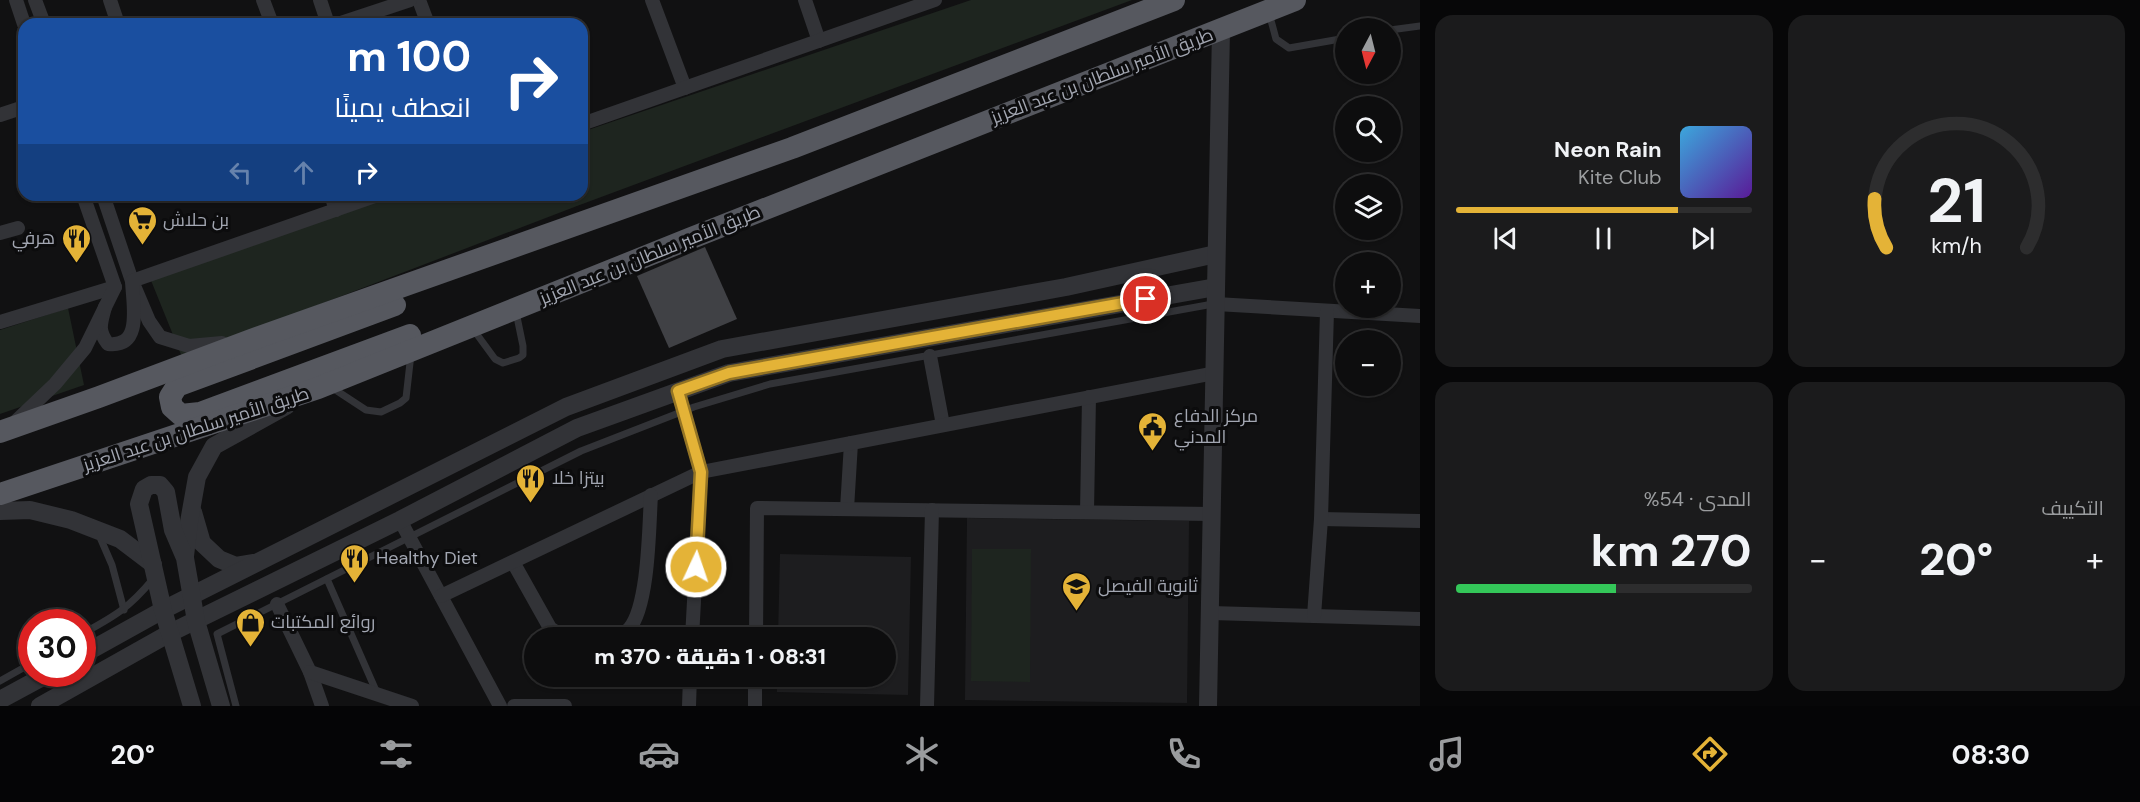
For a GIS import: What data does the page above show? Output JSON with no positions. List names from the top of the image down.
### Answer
{
  "streets": {
    "highway": ["طريق الأمير سلطان بن عبد العزيز"]
  },
  "places": {
    "supermarket": ["بن حلاش"],
    "restaurant": ["هرفي", "بيتزا خلا", "Healthy Diet"],
    "public building": ["مركز الدفاع المدني"],
    "school or university": ["ثانوية الفيصل"],
    "shop": ["روائع المكتبات"]
  },
  "north": "bottom",
  "page": {
    "map_buttons": ["+", "−"],
    "turn": ["100 m", "انعطف يمينًا"],
    "song": ["Neon Rain", "Kite Club"],
    "tile": [
      "التكييف",
      ["المدى · 54%", "270 km"]
    ],
    "heat": ["−", "20°", "+"],
    "limit": "30",
    "trip": "08:31 · 1 دقيقة · 370 m",
    "tabs": ["08:30", "20°"],
    "gauge": ["21", "km/h"]
  }
}
